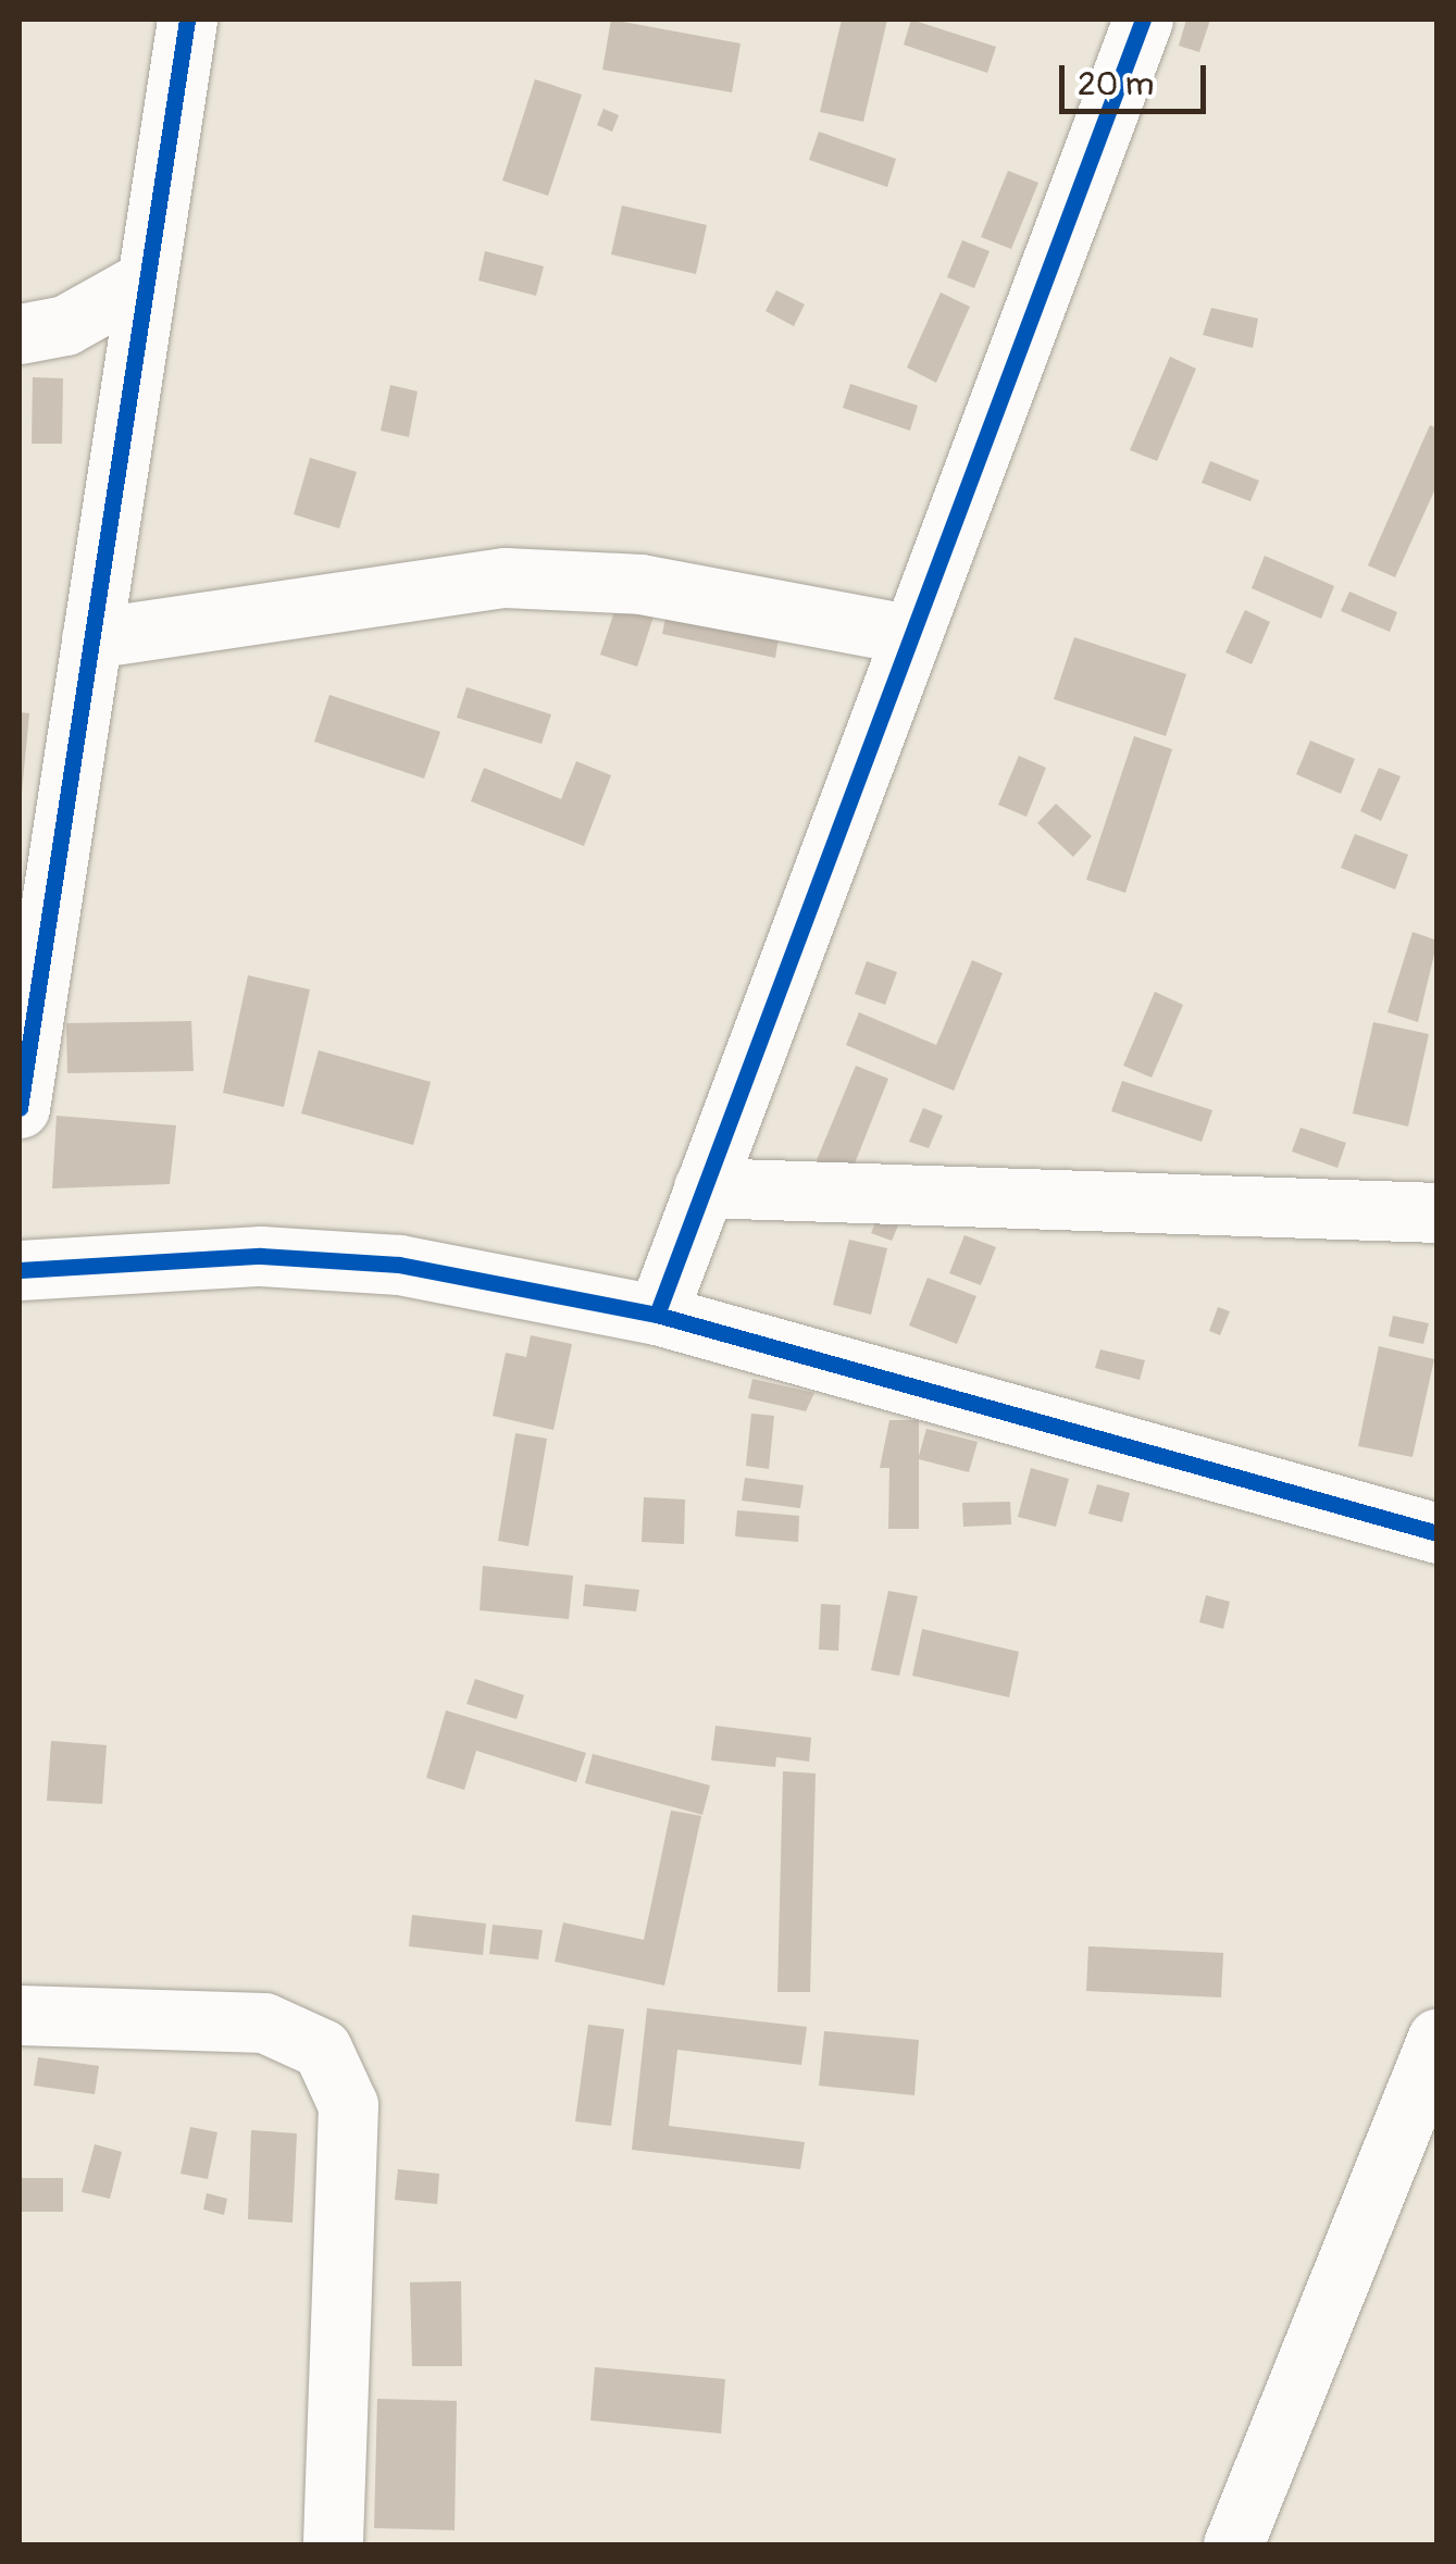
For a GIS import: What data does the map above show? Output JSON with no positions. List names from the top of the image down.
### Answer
{
  "scale_bar": "20 m"
}
